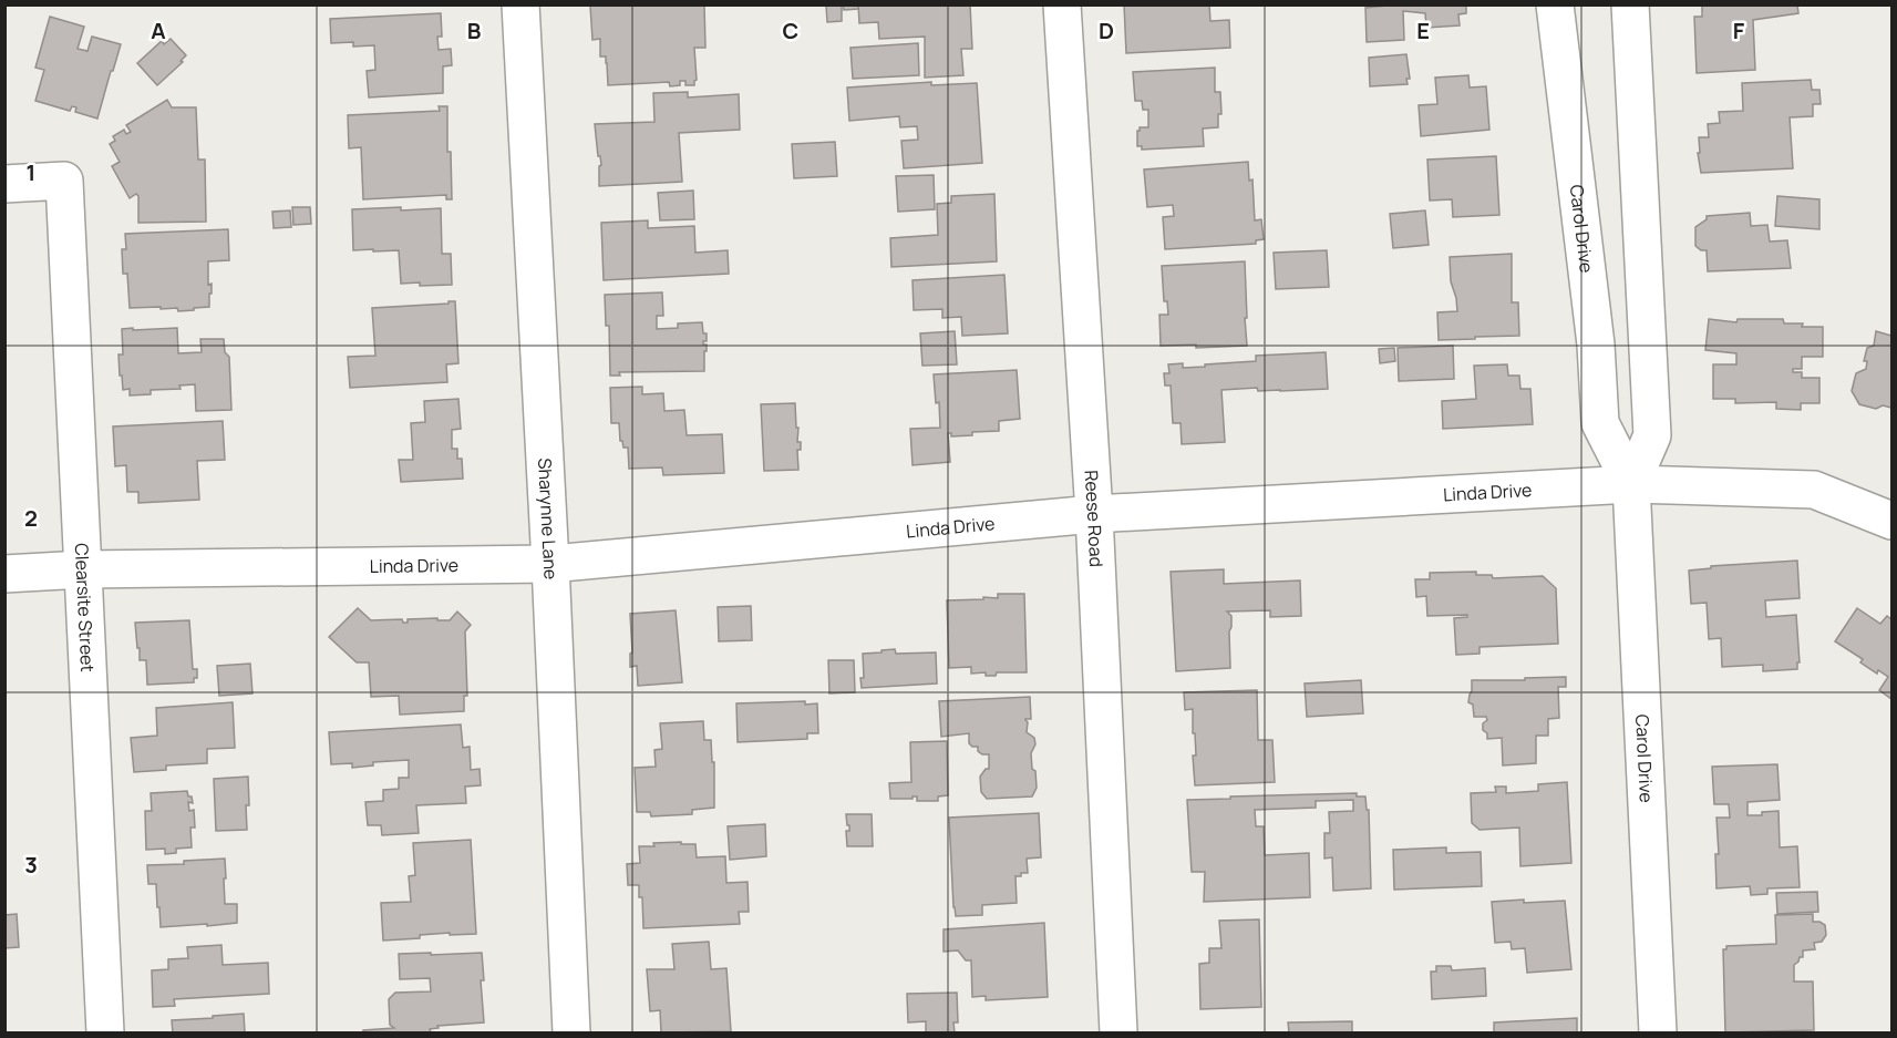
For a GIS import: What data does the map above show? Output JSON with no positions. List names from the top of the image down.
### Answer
{
  "streets": {
    "street": [
      "Carol Drive",
      "Linda Drive",
      "Sharynne Lane",
      "Reese Road",
      "Clearsite Street"
    ]
  },
  "crossings": [
    ["Carol Drive", "Linda Drive"],
    ["Linda Drive", "Sharynne Lane"],
    ["Linda Drive", "Reese Road"],
    ["Linda Drive", "Clearsite Street"]
  ],
  "grid": {
    "columns": [
      "A",
      "B",
      "C",
      "D",
      "E",
      "F"
    ],
    "rows": ["1", "2", "3"]
  }
}
